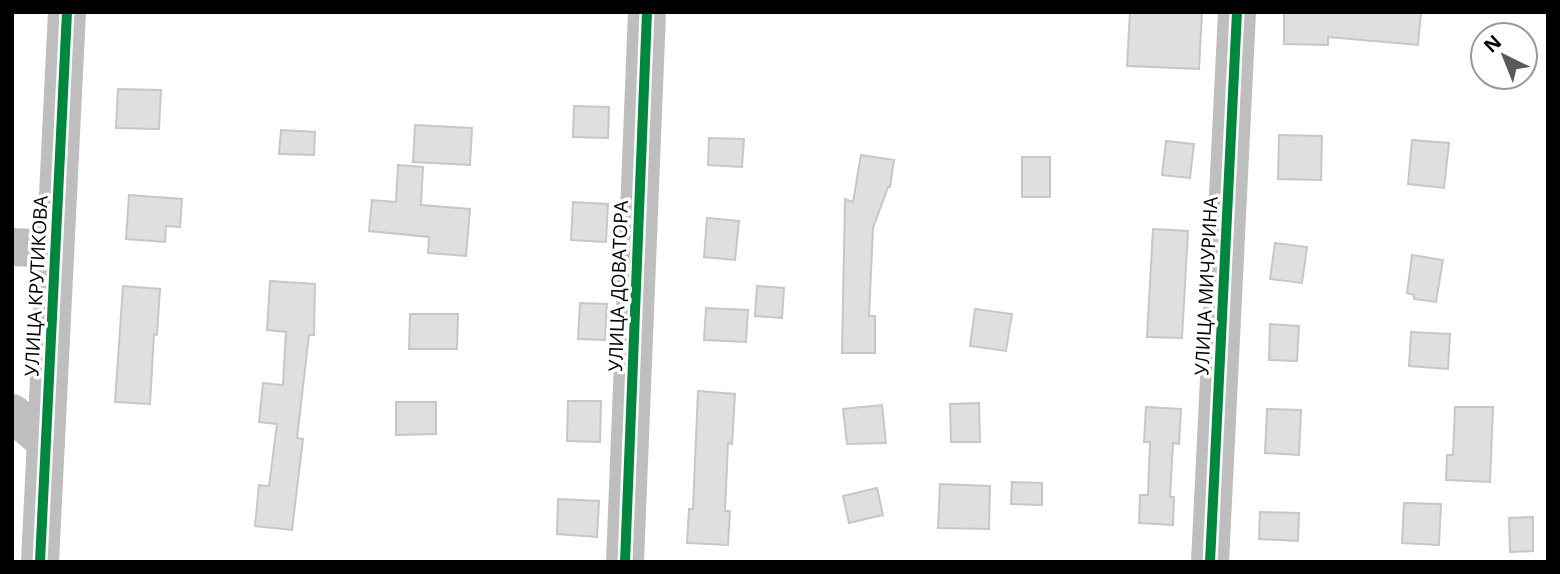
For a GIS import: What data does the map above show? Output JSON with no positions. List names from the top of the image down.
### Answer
{
  "streets": {
    "street": ["УЛИЦА КРУТИКОВА", "УЛИЦА ДОВАТОРА", "УЛИЦА МИЧУРИНА"]
  },
  "north": "top left"
}
